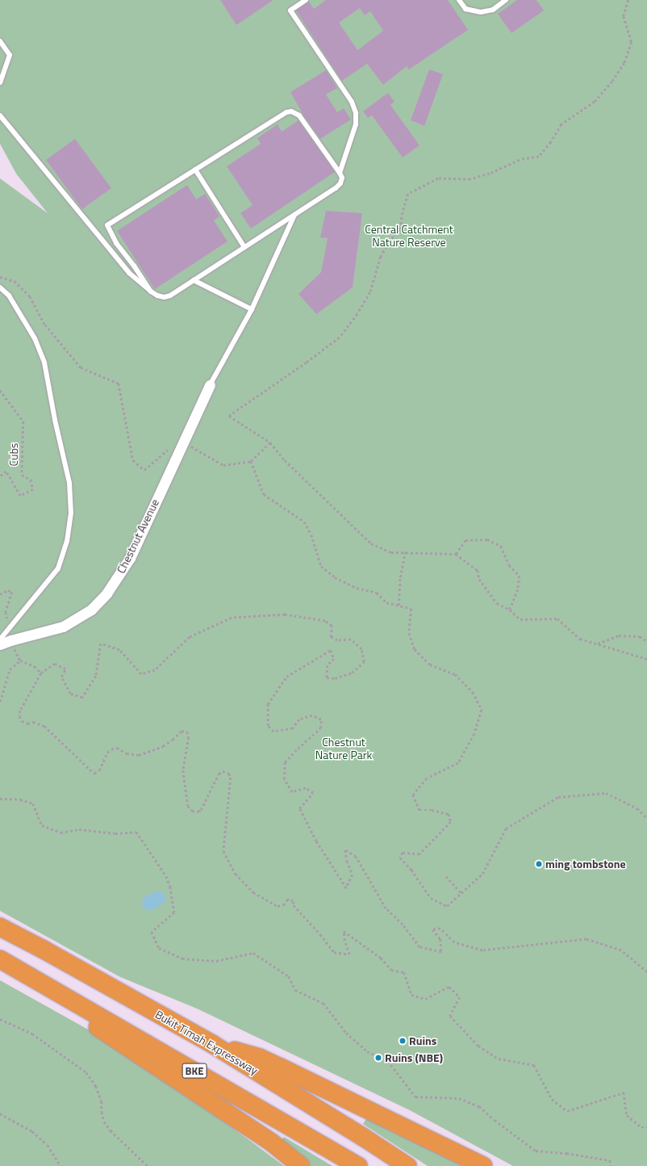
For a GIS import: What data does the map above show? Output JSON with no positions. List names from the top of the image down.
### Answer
{
  "streets": {
    "highway": ["Bukit Timah Expressway", "BKE"],
    "street": ["Chestnut Avenue"],
    "path": ["Cubs"]
  },
  "parks": ["Central Catchment Nature Reserve", "Chestnut Nature Park"],
  "places": ["ming tombstone", "Ruins", "Ruins (NBE)"]
}
